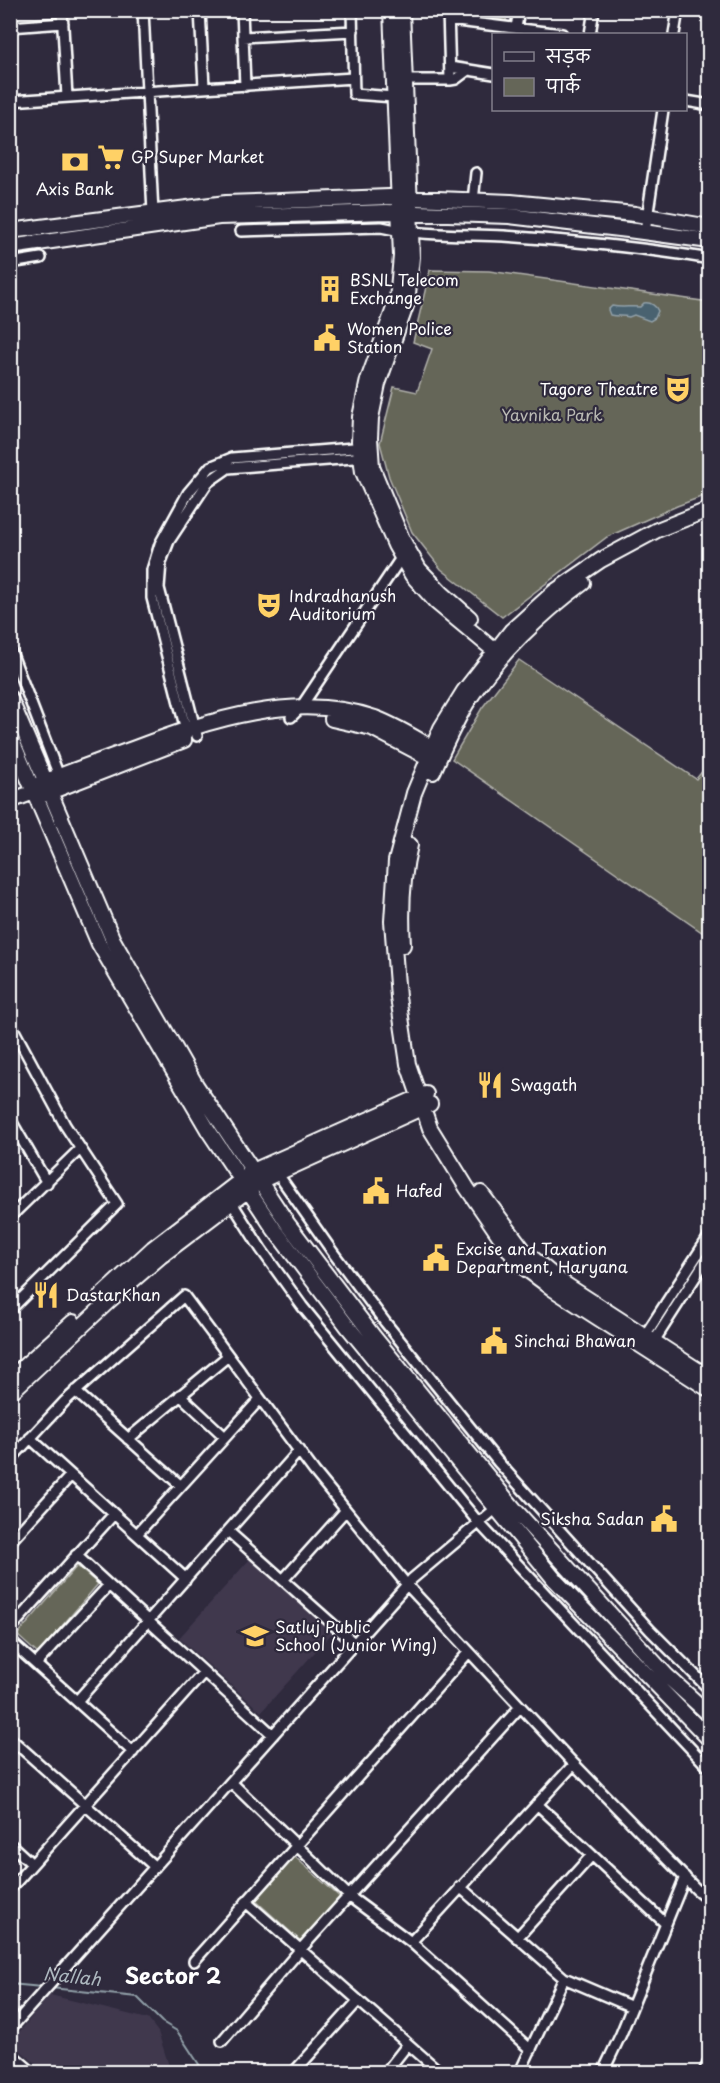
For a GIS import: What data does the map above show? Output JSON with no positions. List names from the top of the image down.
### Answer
{
  "districts": ["Sector 2"],
  "water": ["Nallah"],
  "parks": ["Yavnika Park"],
  "places": {
    "supermarket": ["GP Super Market"],
    "bank": ["Axis Bank"],
    "building": ["BSNL Telecom Exchange"],
    "public building": [
      "Women Police Station",
      "Hafed",
      "Excise and Taxation Department, Haryana",
      "Sinchai Bhawan",
      "Siksha Sadan"
    ],
    "theatre": ["Tagore Theatre", "Indradhanush Auditorium"],
    "restaurant": ["Swagath", "DastarKhan"],
    "school or university": ["Satluj Public School (Junior Wing)"]
  },
  "legend": ["सड़क", "पार्क"]
}
